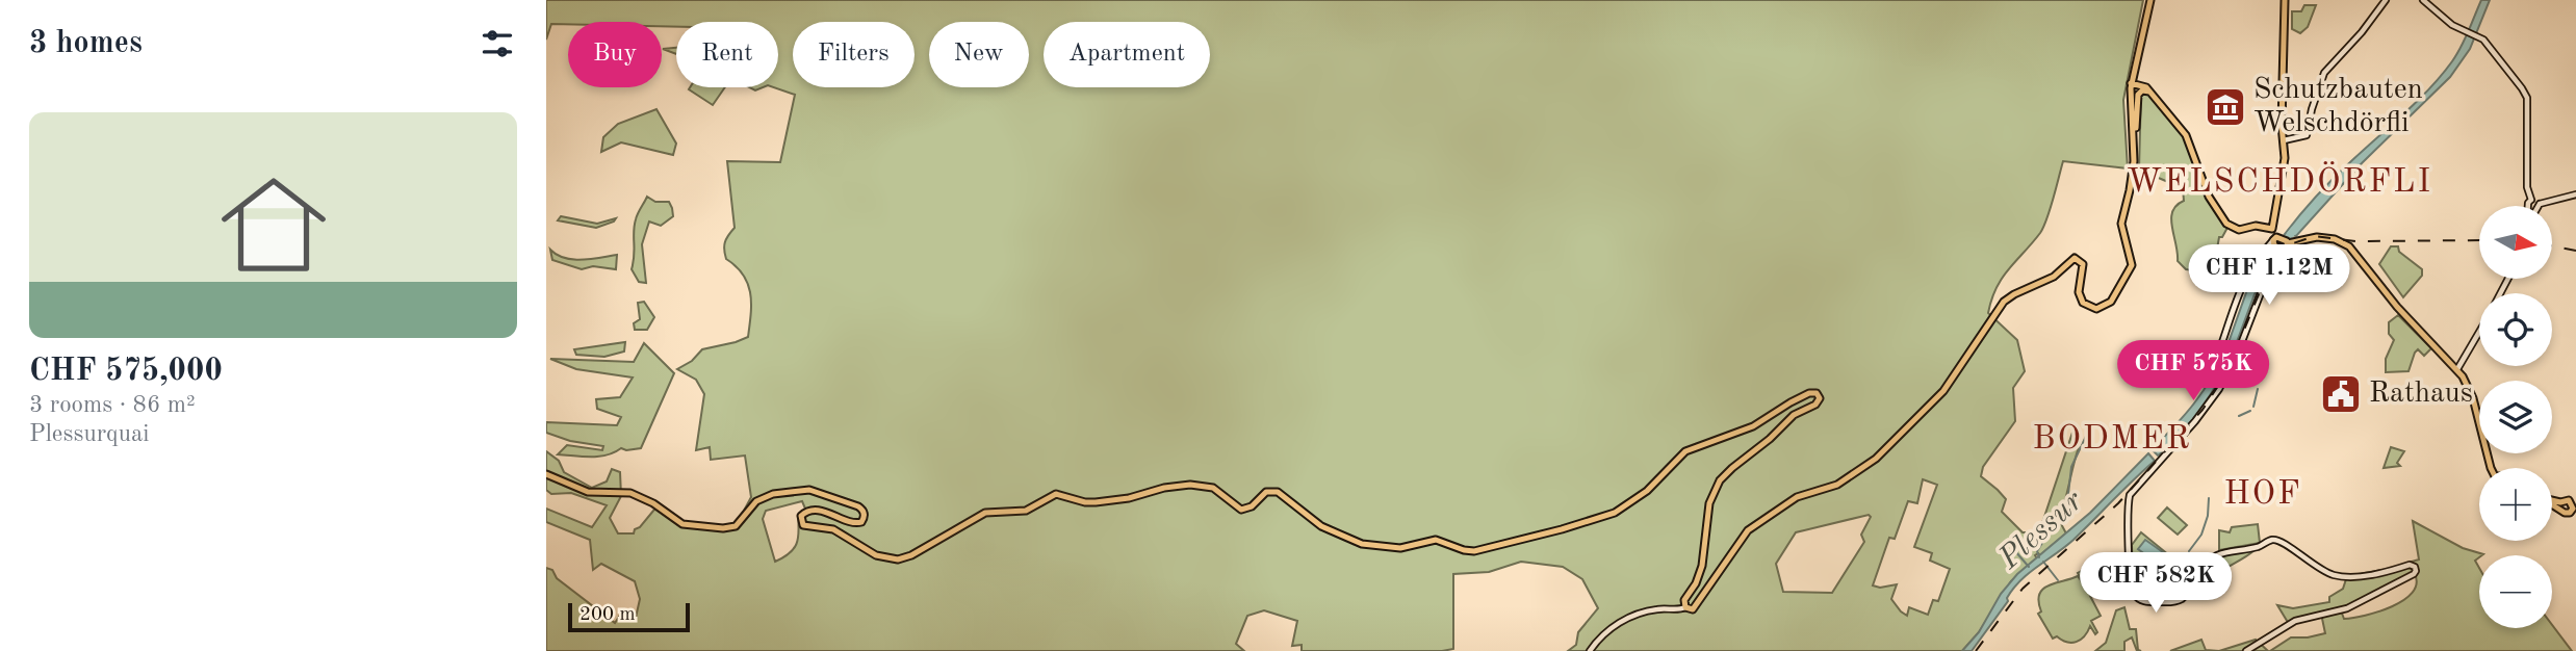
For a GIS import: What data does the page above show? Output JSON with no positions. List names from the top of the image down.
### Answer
{
  "districts": ["WELSCHDÖRFLI", "BODMER", "HOF"],
  "water": ["Plessur"],
  "places": {
    "museum": ["Schutzbauten Welschdörfli"],
    "public building": ["Rathaus"]
  },
  "scale_bar": "200 m",
  "north": "right",
  "page": {
    "heading": "3 homes",
    "chip": [
      "Buy",
      "Rent",
      "Filters",
      "New",
      "Apartment"
    ],
    "list": [
      {
        "name": "CHF 575,000",
        "note": "3 rooms · 86 m² · Plessurquai"
      }
    ],
    "map_buttons": ["+", "−"],
    "price": ["CHF 1.12M", "CHF 575K", "CHF 582K"],
    "scale": "200 m"
  }
}
